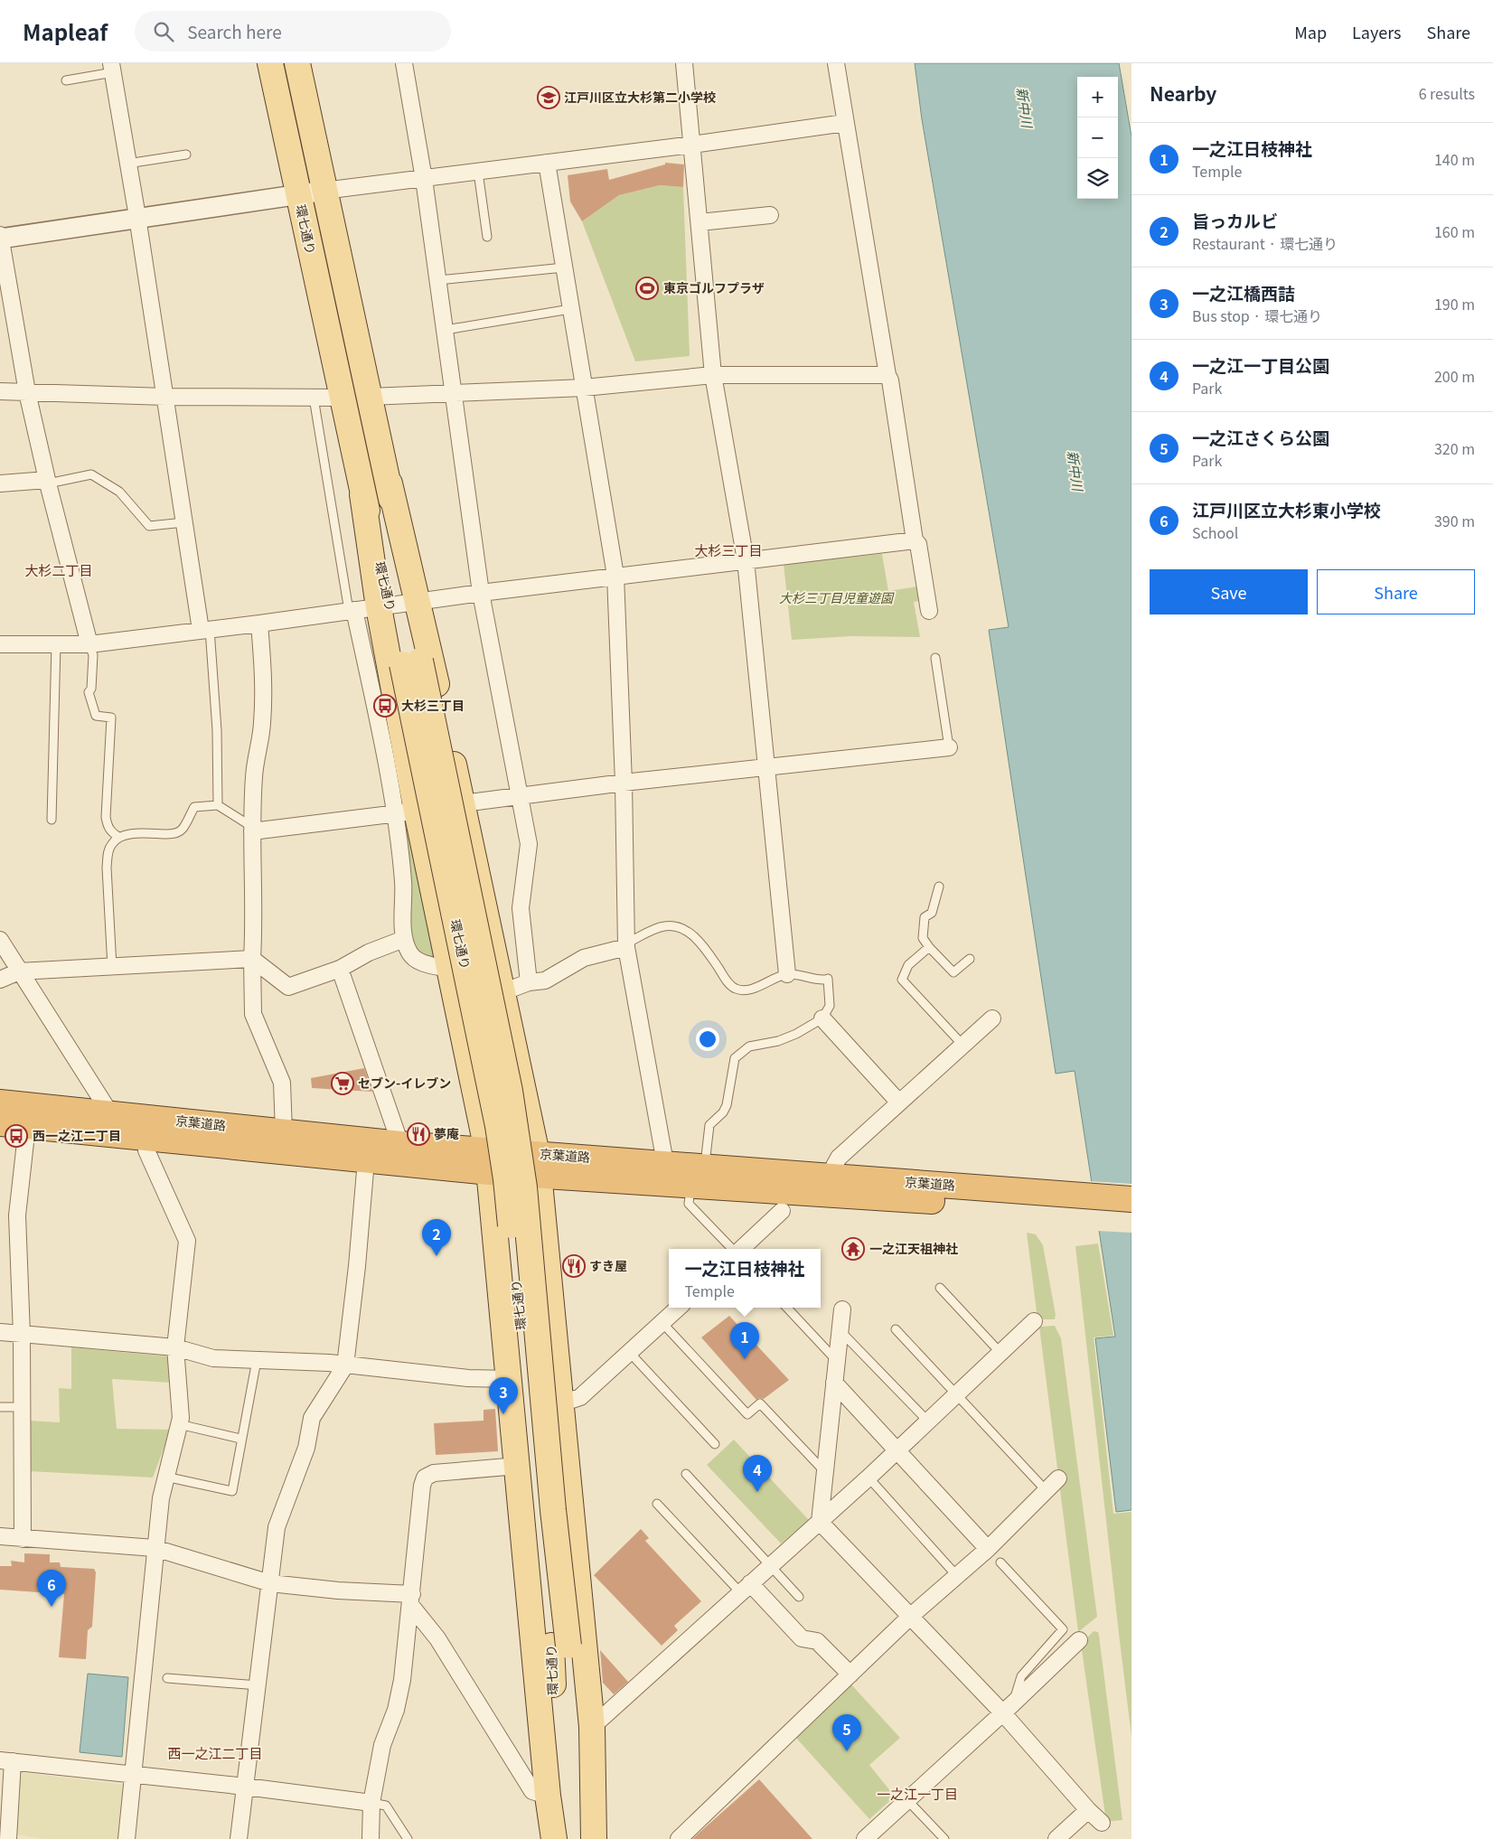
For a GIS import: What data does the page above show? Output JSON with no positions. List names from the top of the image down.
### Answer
{
  "streets": {
    "highway": ["京葉道路"],
    "main road": ["環七通り"]
  },
  "districts": [
    "大杉三丁目",
    "大杉二丁目",
    "西一之江二丁目",
    "一之江一丁目"
  ],
  "water": ["新中川"],
  "parks": ["大杉三丁目児童遊園"],
  "places": {
    "school or university": ["江戸川区立大杉第二小学校"],
    "sports": ["東京ゴルフプラザ"],
    "bus stop": ["大杉三丁目", "西一之江二丁目"],
    "supermarket": ["セブン-イレブン"],
    "restaurant": ["夢庵", "すき屋"],
    "temple": ["一之江天祖神社"]
  },
  "page": {
    "header": "Mapleaf",
    "search": "Search here",
    "nav": ["Map", "Layers", "Share"],
    "heading": ["Nearby", "6 results"],
    "map_buttons": ["+", "−"],
    "list": [
      {
        "mark": "1",
        "name": "一之江日枝神社",
        "note": "Temple",
        "value": "140 m"
      },
      {
        "mark": "2",
        "name": "旨っカルビ",
        "note": "Restaurant · 環七通り",
        "value": "160 m"
      },
      {
        "mark": "3",
        "name": "一之江橋西詰",
        "note": "Bus stop · 環七通り",
        "value": "190 m"
      },
      {
        "mark": "4",
        "name": "一之江一丁目公園",
        "note": "Park",
        "value": "200 m"
      },
      {
        "mark": "5",
        "name": "一之江さくら公園",
        "note": "Park",
        "value": "320 m"
      },
      {
        "mark": "6",
        "name": "江戸川区立大杉東小学校",
        "note": "School",
        "value": "390 m"
      }
    ],
    "buttons": ["Save", "Share"],
    "pins": [
      "2",
      "1",
      "3",
      "4",
      "6",
      "5"
    ],
    "popup": ["一之江日枝神社", "Temple"]
  }
}
